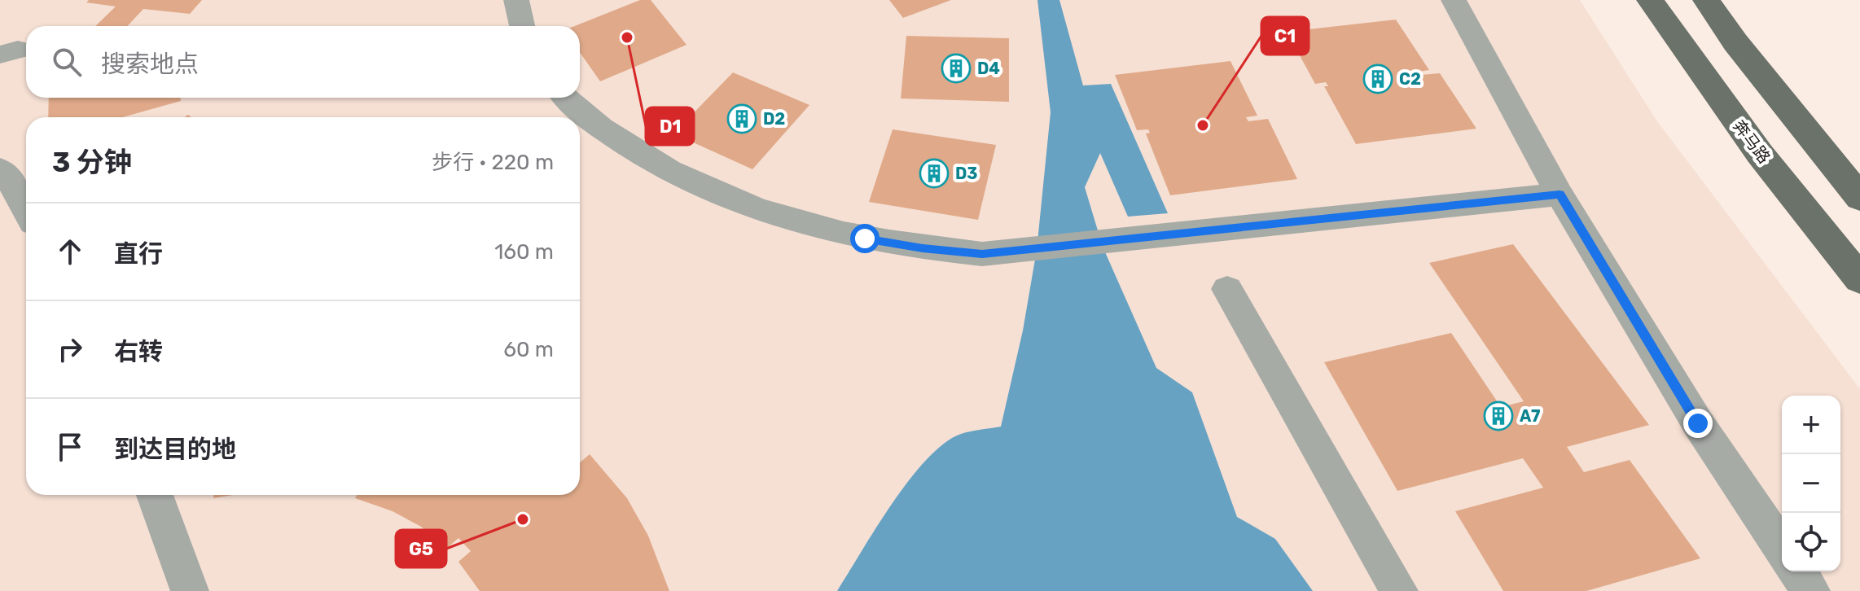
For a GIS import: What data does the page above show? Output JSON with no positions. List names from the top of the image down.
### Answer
{
  "streets": {
    "main road": ["奔马路"]
  },
  "places": {
    "other": ["D1", "C1", "G5"],
    "building": [
      "D4",
      "C2",
      "D2",
      "D3",
      "A7"
    ]
  },
  "page": {
    "search": "搜索地点",
    "heading": ["3 分钟", "步行 · 220 m"],
    "list": [
      ["直行", "160 m"],
      ["右转", "60 m"],
      "到达目的地"
    ],
    "map_buttons": ["+", "−"]
  }
}
